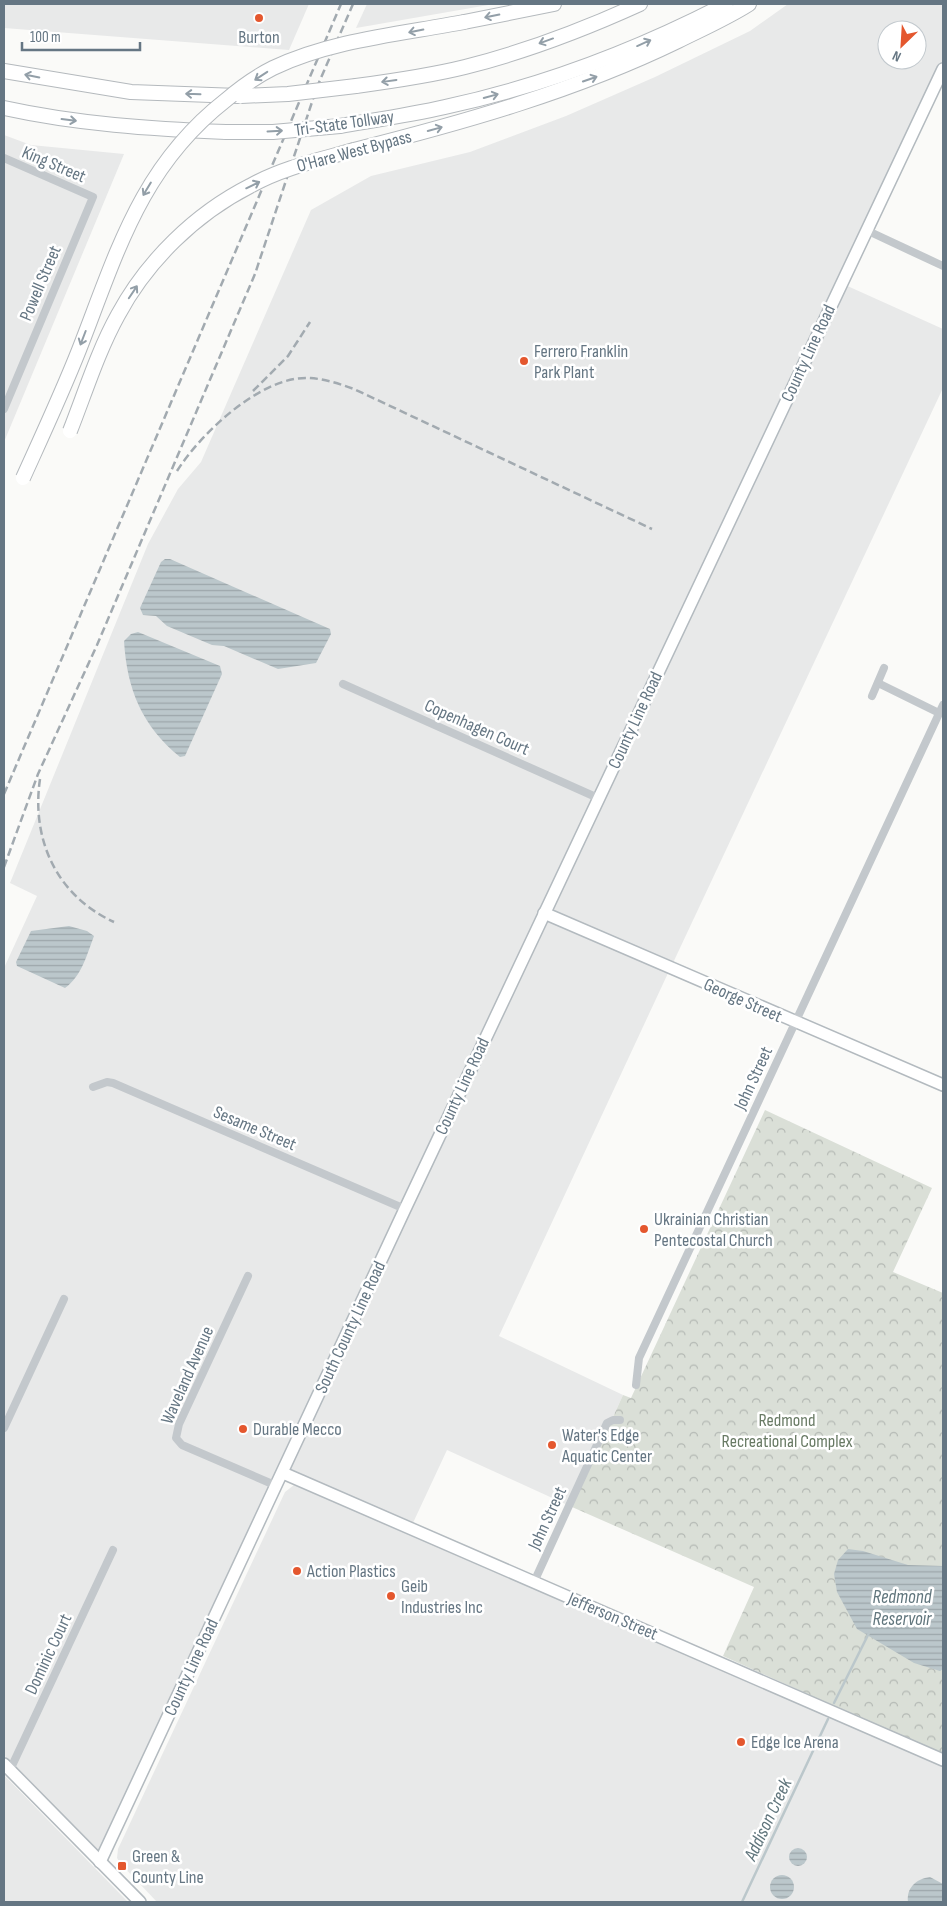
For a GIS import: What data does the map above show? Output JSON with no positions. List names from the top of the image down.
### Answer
{
  "streets": {
    "highway": ["Tri-State Tollway", "O'Hare West Bypass"],
    "street": [
      "King Street",
      "Powell Street",
      "County Line Road",
      "Copenhagen Court",
      "George Street",
      "John Street",
      "Sesame Street",
      "South County Line Road",
      "Waveland Avenue",
      "Jefferson Street",
      "Dominic Court"
    ]
  },
  "crossings": [
    ["King Street", "Powell Street"],
    ["County Line Road", "Copenhagen Court"],
    ["County Line Road", "George Street"],
    ["County Line Road", "Sesame Street"],
    ["County Line Road", "South County Line Road"],
    ["County Line Road", "Waveland Avenue"],
    ["County Line Road", "Jefferson Street"],
    ["George Street", "John Street"],
    ["John Street", "Jefferson Street"],
    ["Sesame Street", "South County Line Road"],
    ["South County Line Road", "Jefferson Street"]
  ],
  "one_way": ["O'Hare West Bypass"],
  "water": ["Redmond Reservoir", "Addison Creek"],
  "parks": ["Redmond Recreational Complex"],
  "places": {
    "other": [
      "Burton",
      "Ferrero Franklin Park Plant",
      "Ukrainian Christian Pentecostal Church",
      "Durable Mecco",
      "Water's Edge Aquatic Center",
      "Action Plastics",
      "Geib Industries Inc",
      "Edge Ice Arena"
    ],
    "transit": ["Green & County Line"]
  },
  "scale_bar": "100 m",
  "north": "bottom left"
}
